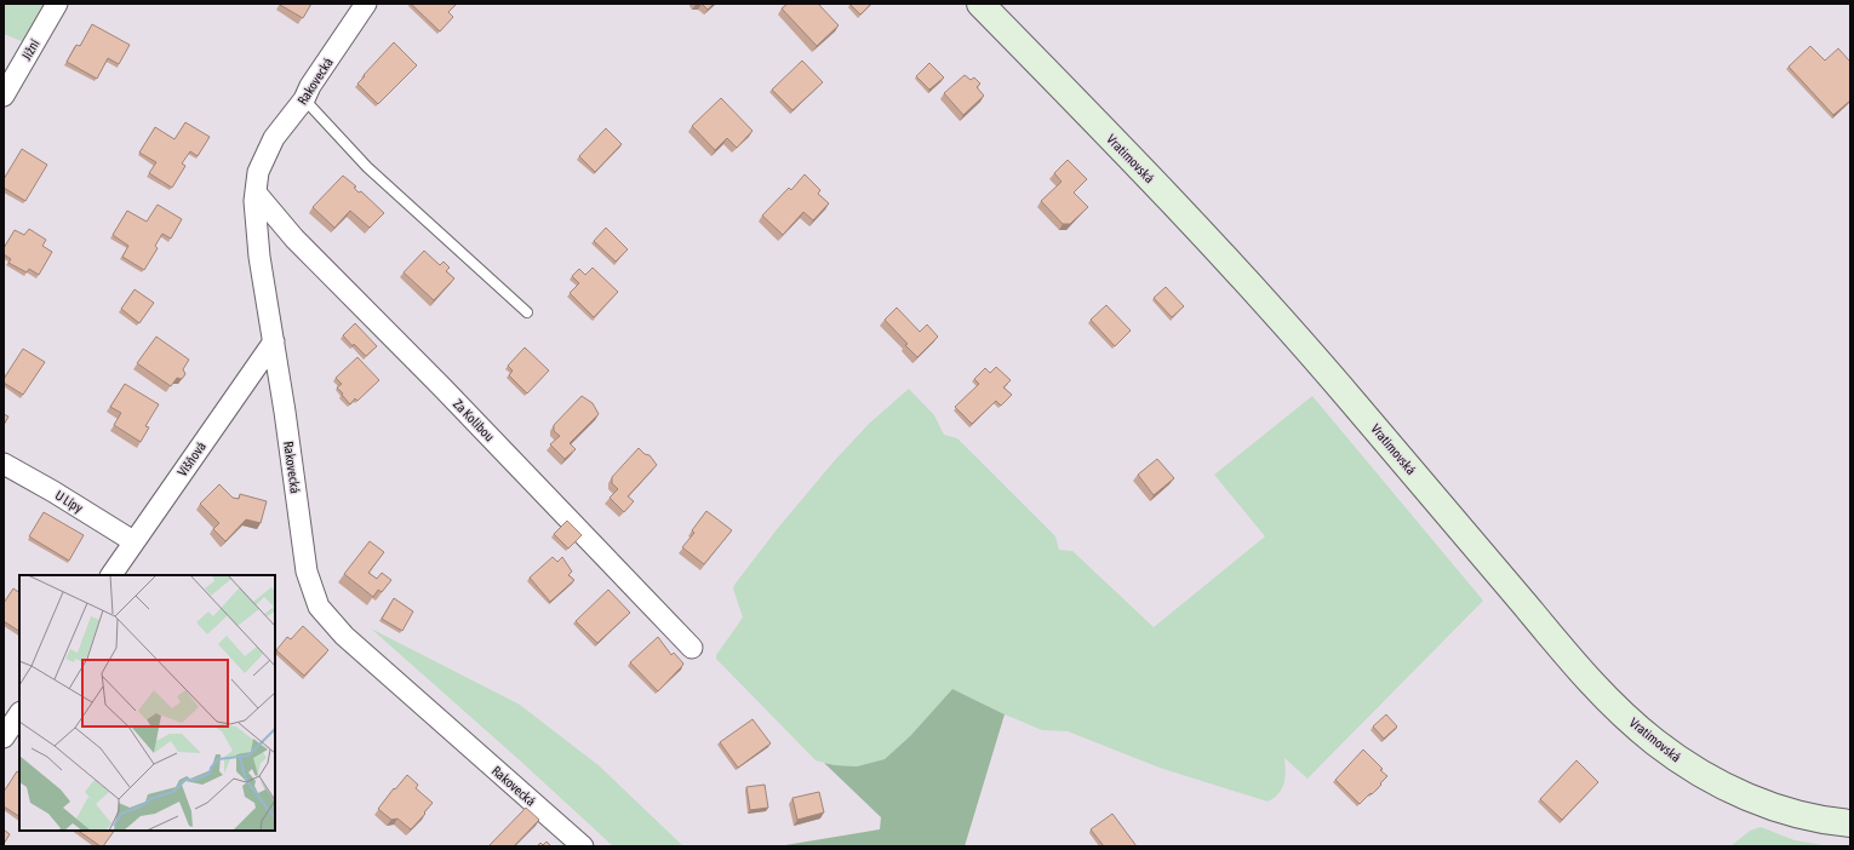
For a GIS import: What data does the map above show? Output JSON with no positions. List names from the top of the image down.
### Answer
{
  "streets": {
    "main road": ["Vratimovská"],
    "street": [
      "Jižní",
      "Rakovecká",
      "Za Kolibou",
      "Višňová",
      "U Lípy"
    ]
  },
  "crossings": [
    ["Rakovecká", "Za Kolibou"],
    ["Rakovecká", "Višňová"],
    ["Višňová", "U Lípy"]
  ]
}
